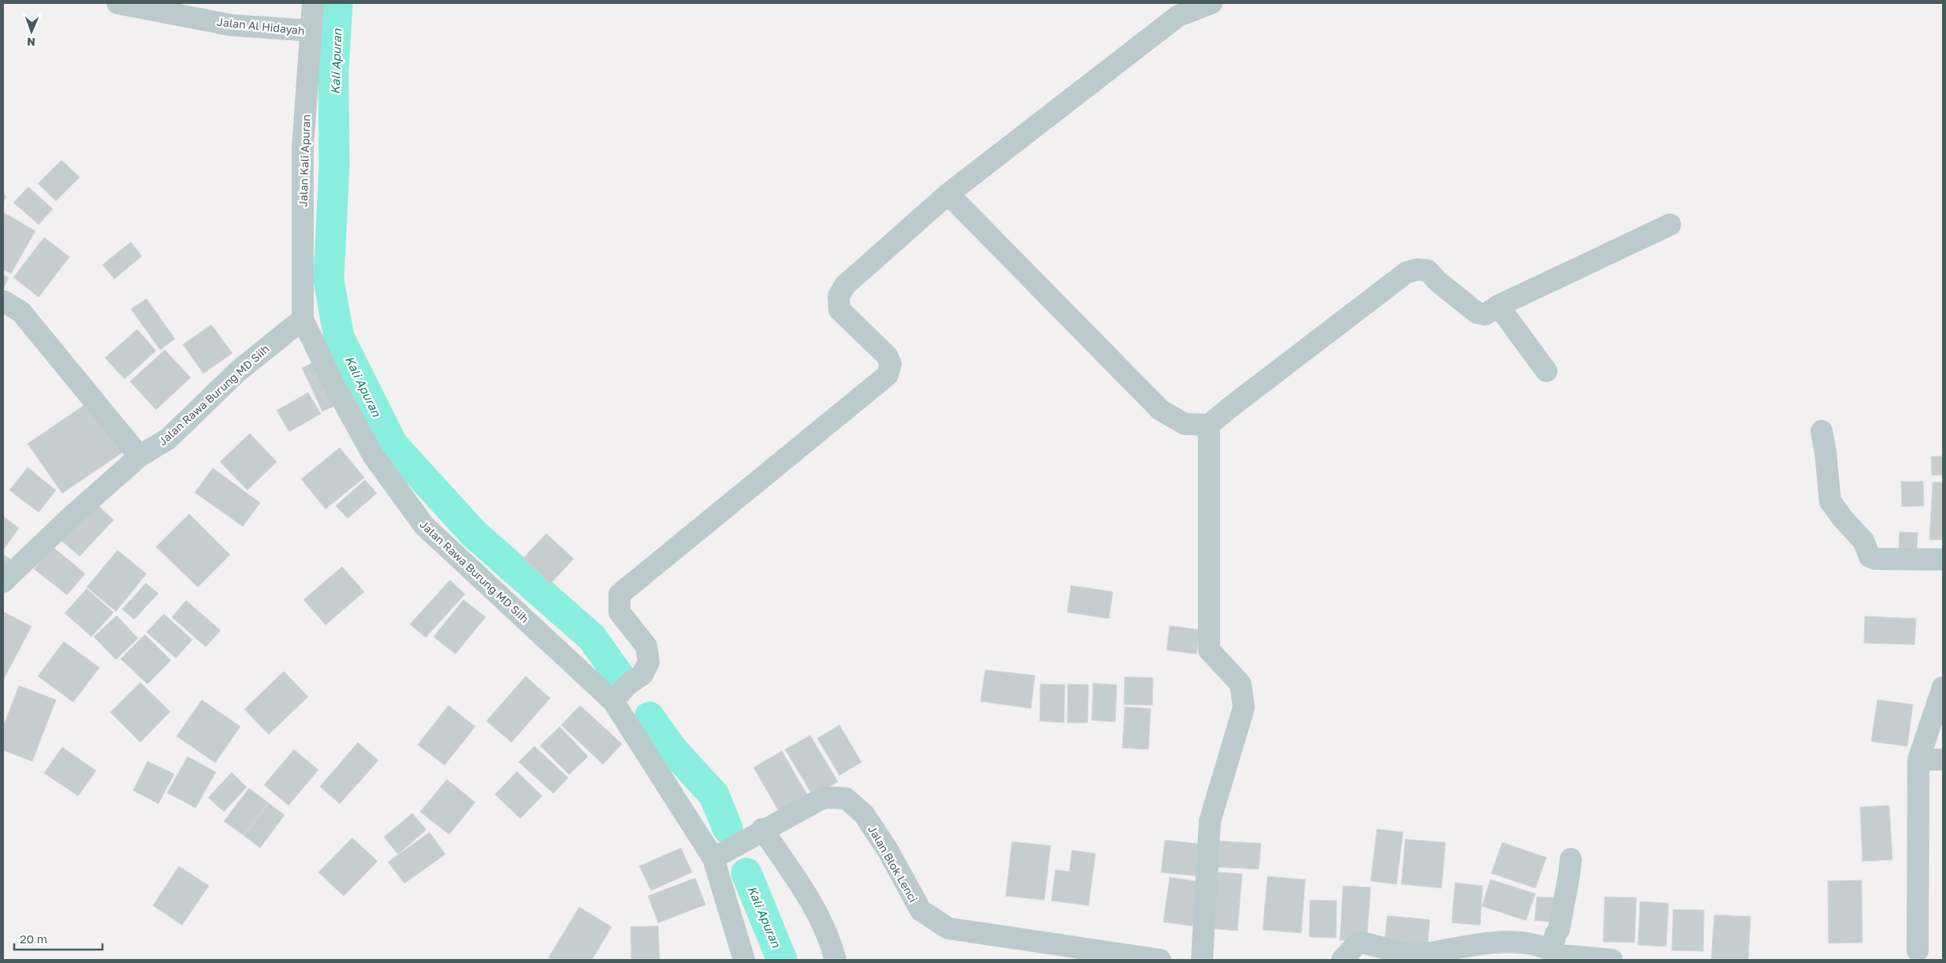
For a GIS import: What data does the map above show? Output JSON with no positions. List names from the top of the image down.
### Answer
{
  "streets": {
    "street": [
      "Jalan Al Hidayah",
      "Jalan Kali Apuran",
      "Jalan Rawa Burung MD Siih",
      "Jalan Blok Lenci"
    ]
  },
  "crossings": [
    ["Jalan Al Hidayah", "Jalan Kali Apuran"],
    ["Jalan Kali Apuran", "Jalan Rawa Burung MD Siih"],
    ["Jalan Rawa Burung MD Siih", "Jalan Blok Lenci"]
  ],
  "water": ["Kali Apuran"],
  "scale_bar": "20 m",
  "north": "bottom"
}
